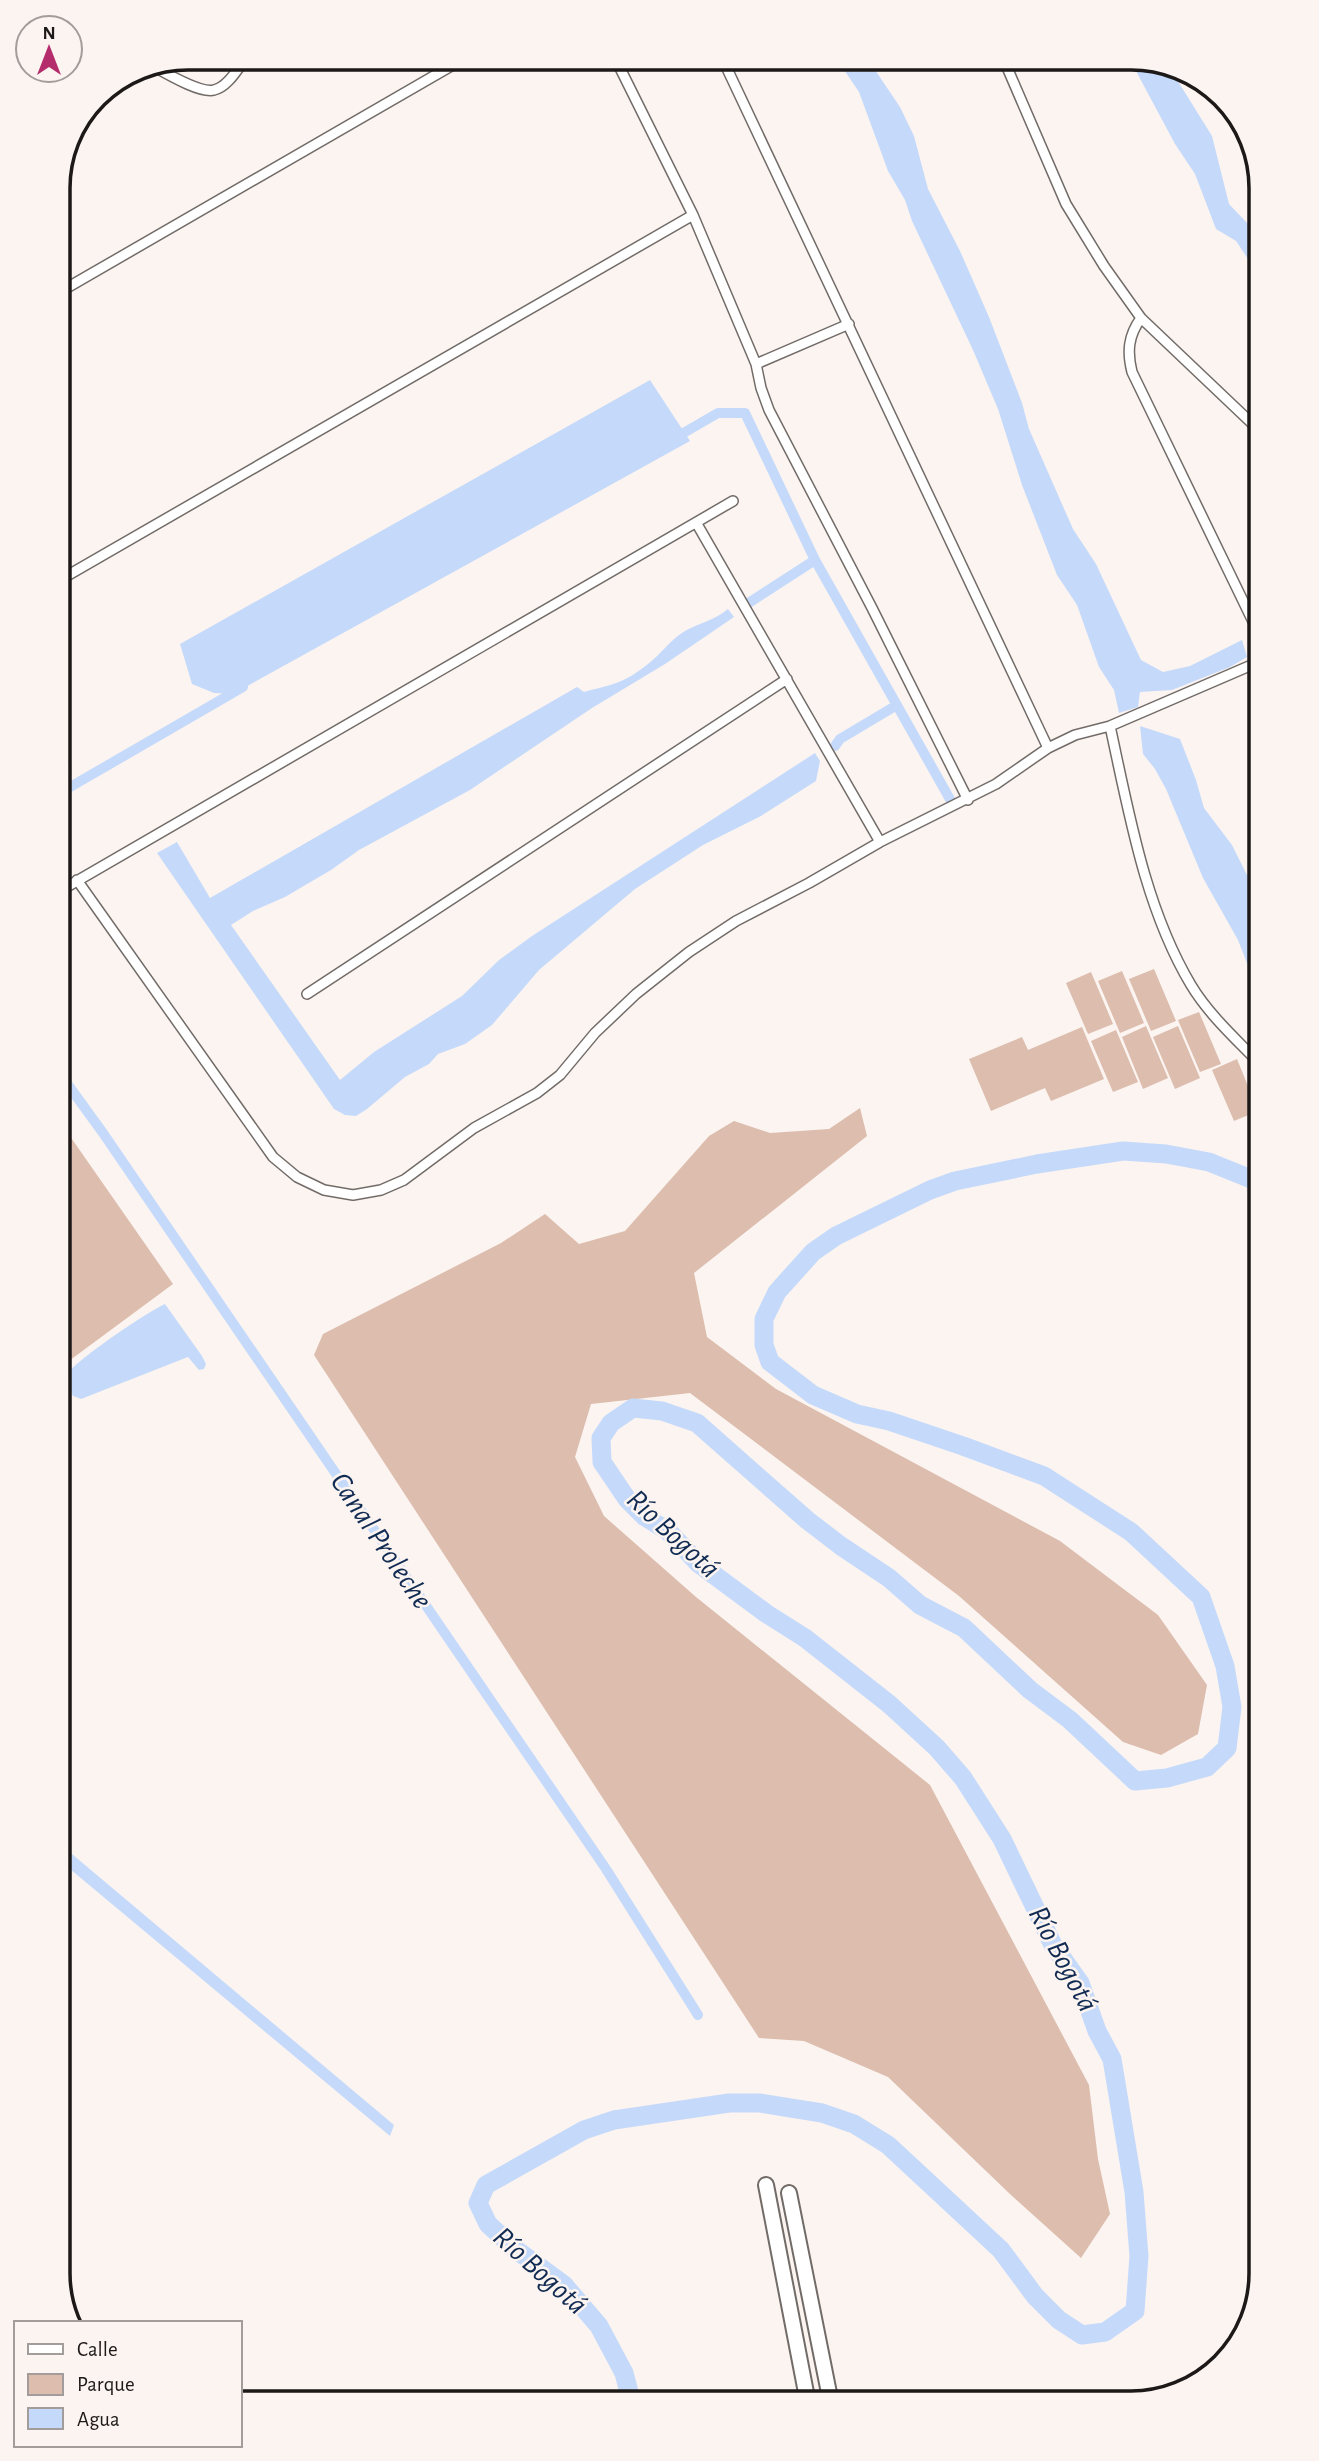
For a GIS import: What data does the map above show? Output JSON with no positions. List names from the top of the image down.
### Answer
{
  "water": ["Río Bogotá", "Canal Proleche"],
  "legend": ["Calle", "Parque", "Agua"],
  "north": "top"
}
